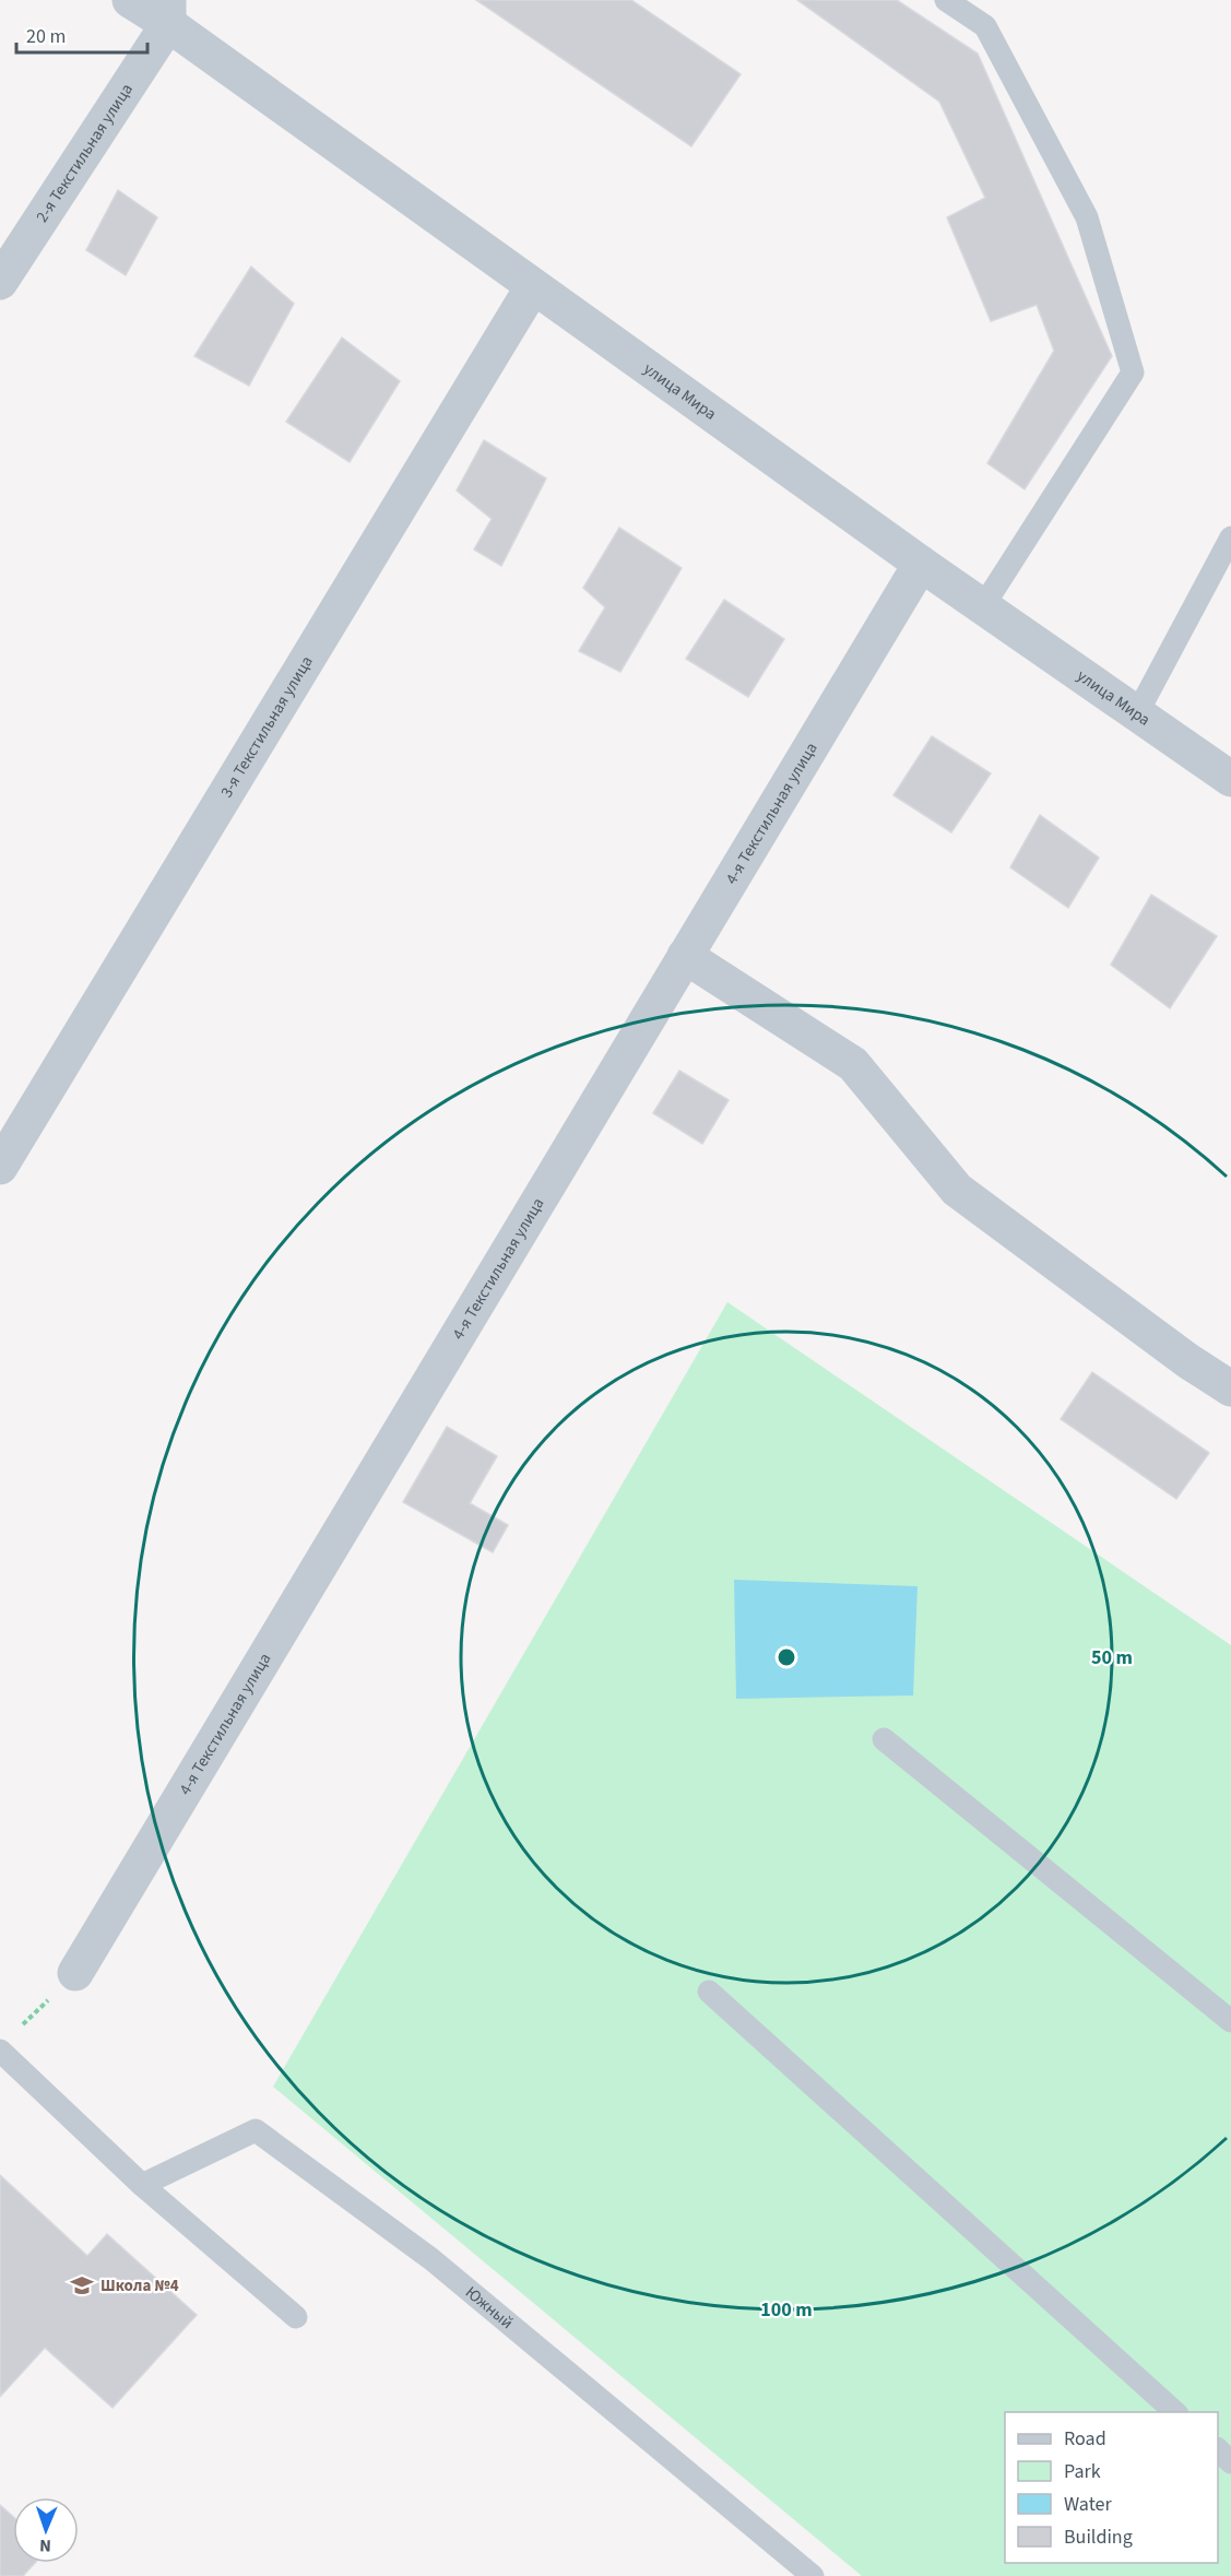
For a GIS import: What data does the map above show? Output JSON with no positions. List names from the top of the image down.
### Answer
{
  "streets": {
    "street": [
      "2-я Текстильная улица",
      "улица Мира",
      "3-я Текстильная улица",
      "4-я Текстильная улица"
    ],
    "lane": ["Южный"]
  },
  "crossings": [
    ["2-я Текстильная улица", "улица Мира"],
    ["улица Мира", "3-я Текстильная улица"],
    ["улица Мира", "4-я Текстильная улица"]
  ],
  "places": {
    "school or university": ["Школа №4"]
  },
  "legend": [
    "Road",
    "Park",
    "Water",
    "Building"
  ],
  "scale_bar": "20 m",
  "north": "bottom",
  "rings": ["50 m", "100 m"]
}
